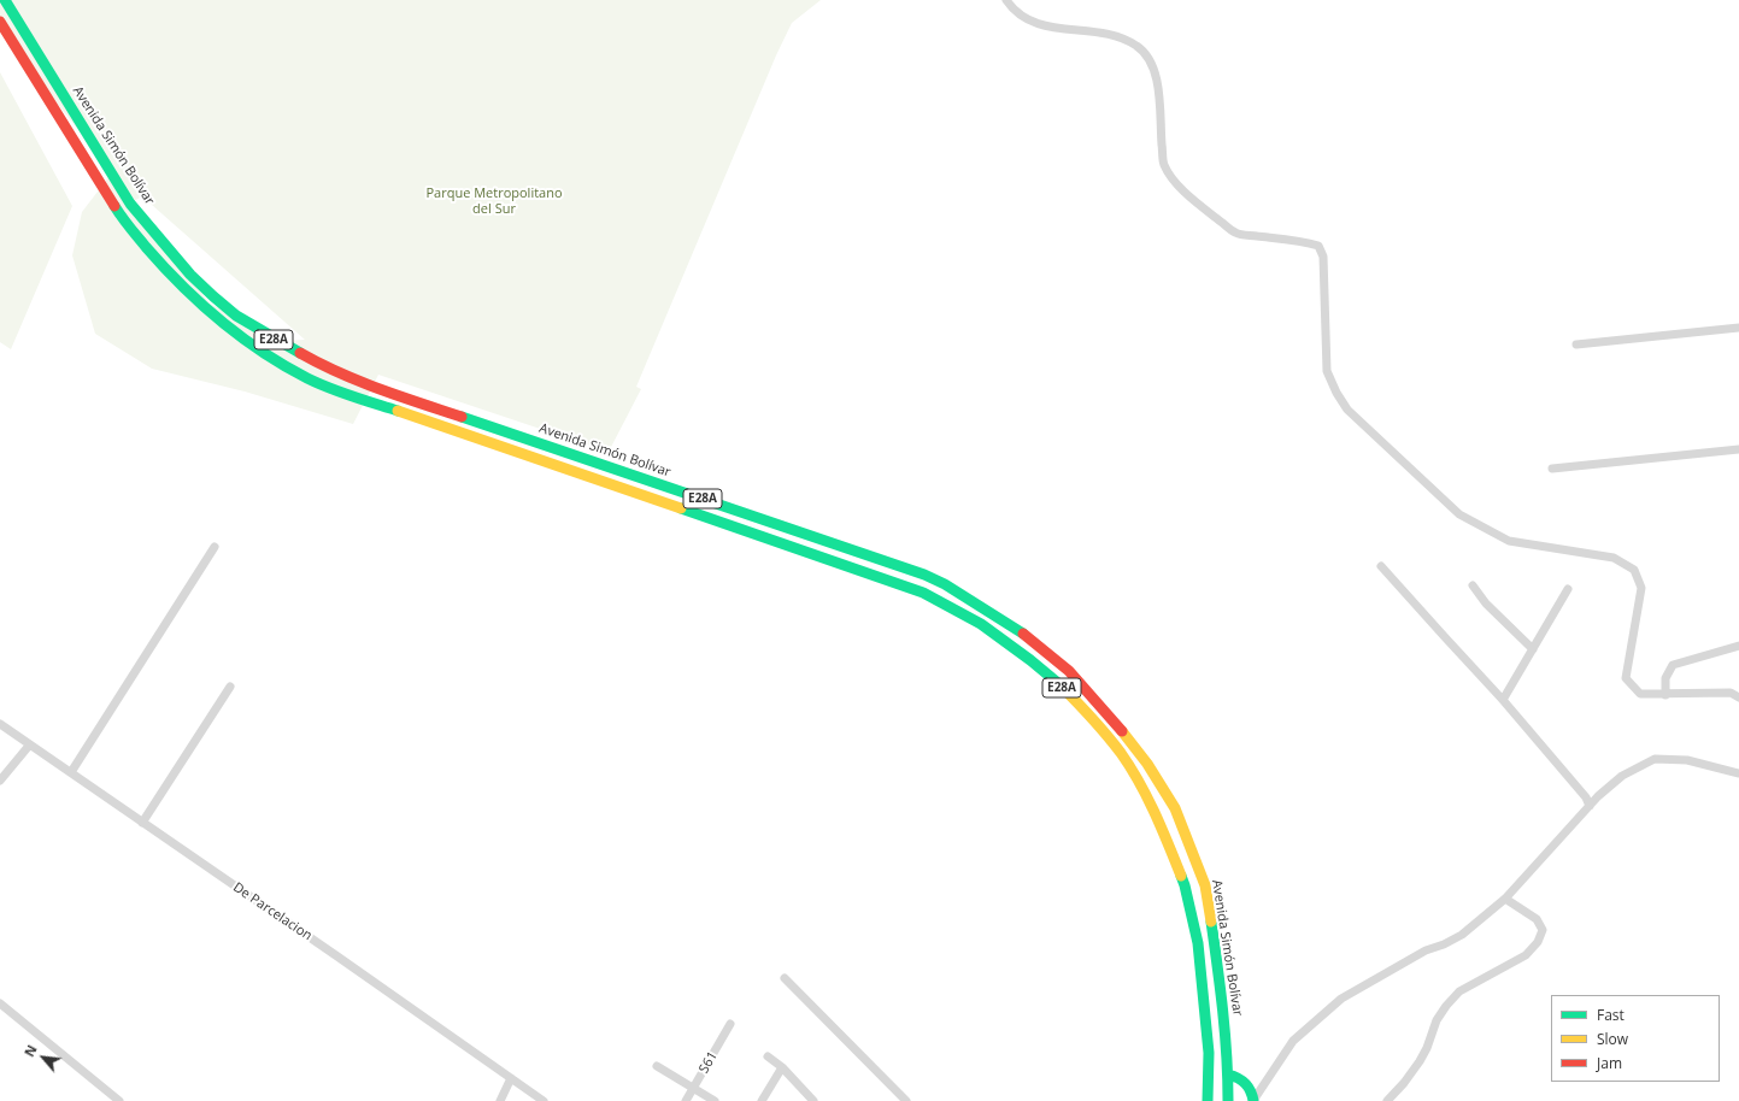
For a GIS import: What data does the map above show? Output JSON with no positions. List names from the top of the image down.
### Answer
{
  "streets": {
    "main road": ["Avenida Simón Bolívar", "E28A"],
    "street": ["De Parcelacion", "S61"]
  },
  "parks": ["Parque Metropolitano del Sur"],
  "legend": ["Fast", "Slow", "Jam"],
  "north": "top left"
}
